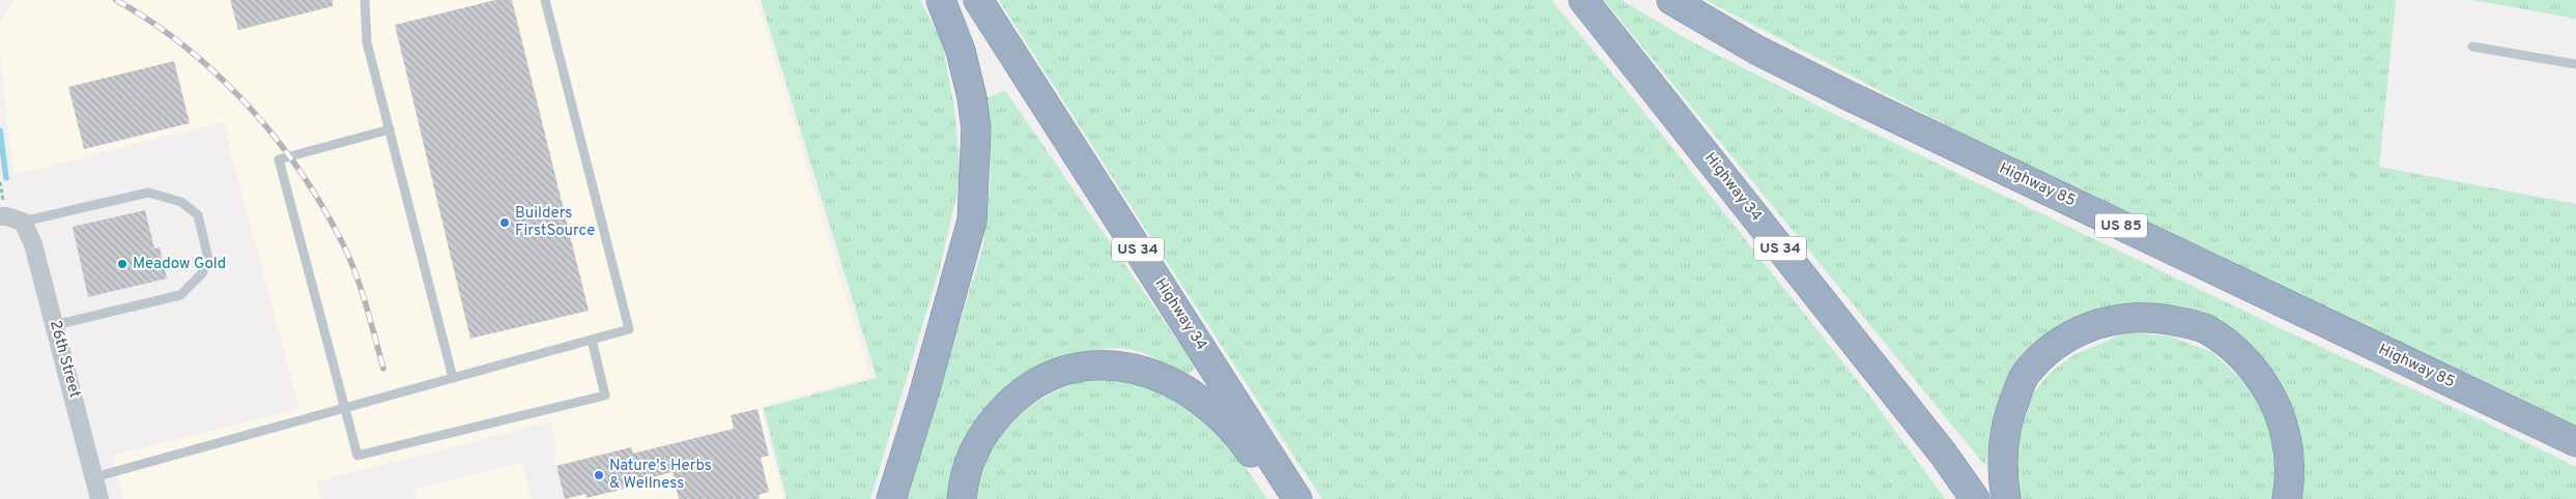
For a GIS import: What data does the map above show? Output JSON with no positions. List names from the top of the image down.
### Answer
{
  "streets": {
    "highway": [
      "Highway 85",
      "Highway 34",
      "US 85",
      "US 34"
    ],
    "street": ["26th Street"]
  },
  "places": ["Builders FirstSource", "Meadow Gold", "Nature's Herbs & Wellness"]
}
